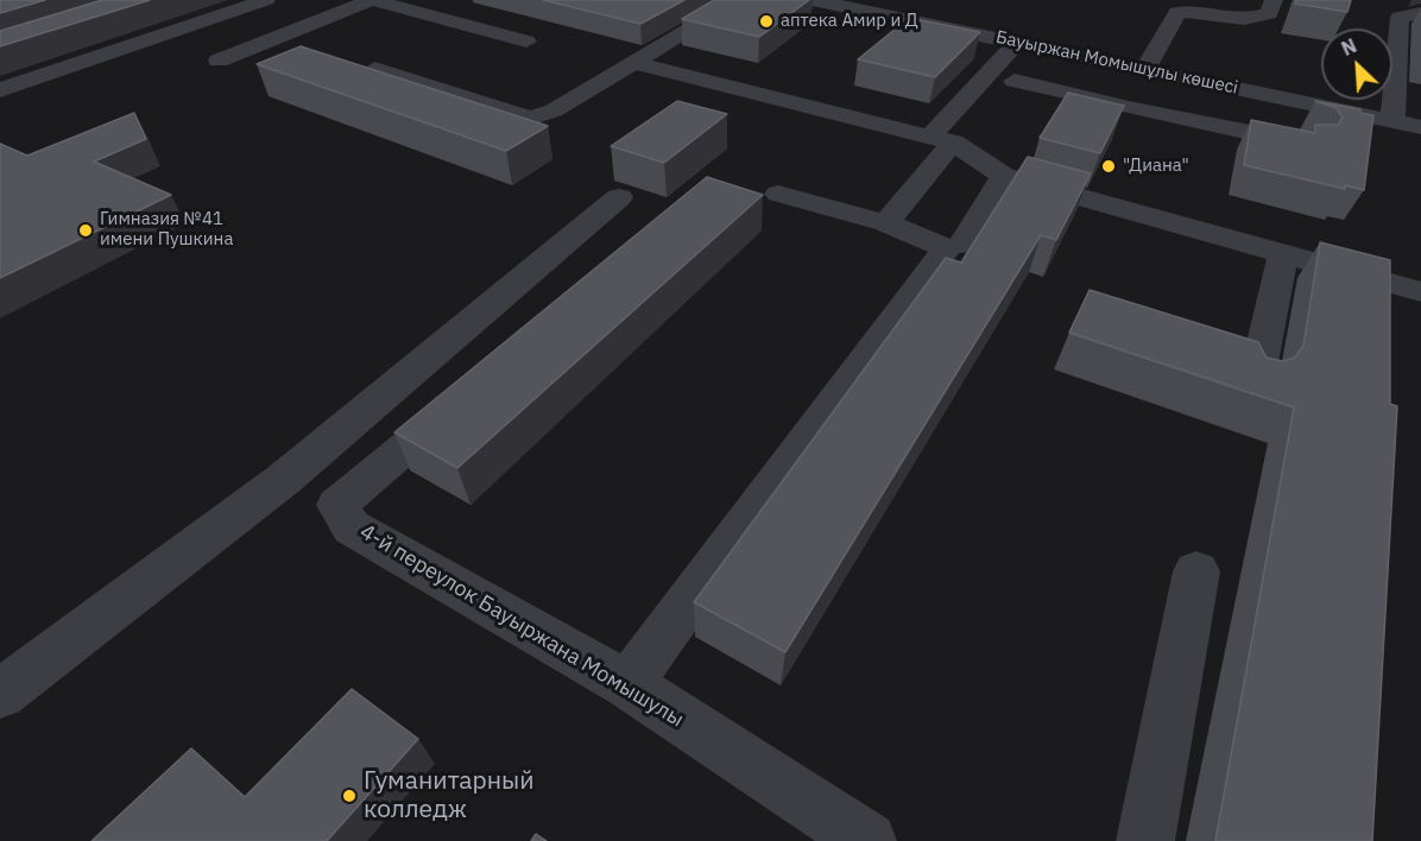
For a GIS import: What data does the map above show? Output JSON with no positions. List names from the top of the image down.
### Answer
{
  "streets": {
    "street": ["Бауыржан Момышұлы көшесі", "4-й переулок Бауыржана Момышулы"]
  },
  "places": [
    "аптека Амир и Д",
    "\"Диана\"",
    "Гимназия №41 имени Пушкина",
    "Гуманитарный колледж"
  ],
  "north": "top left"
}
